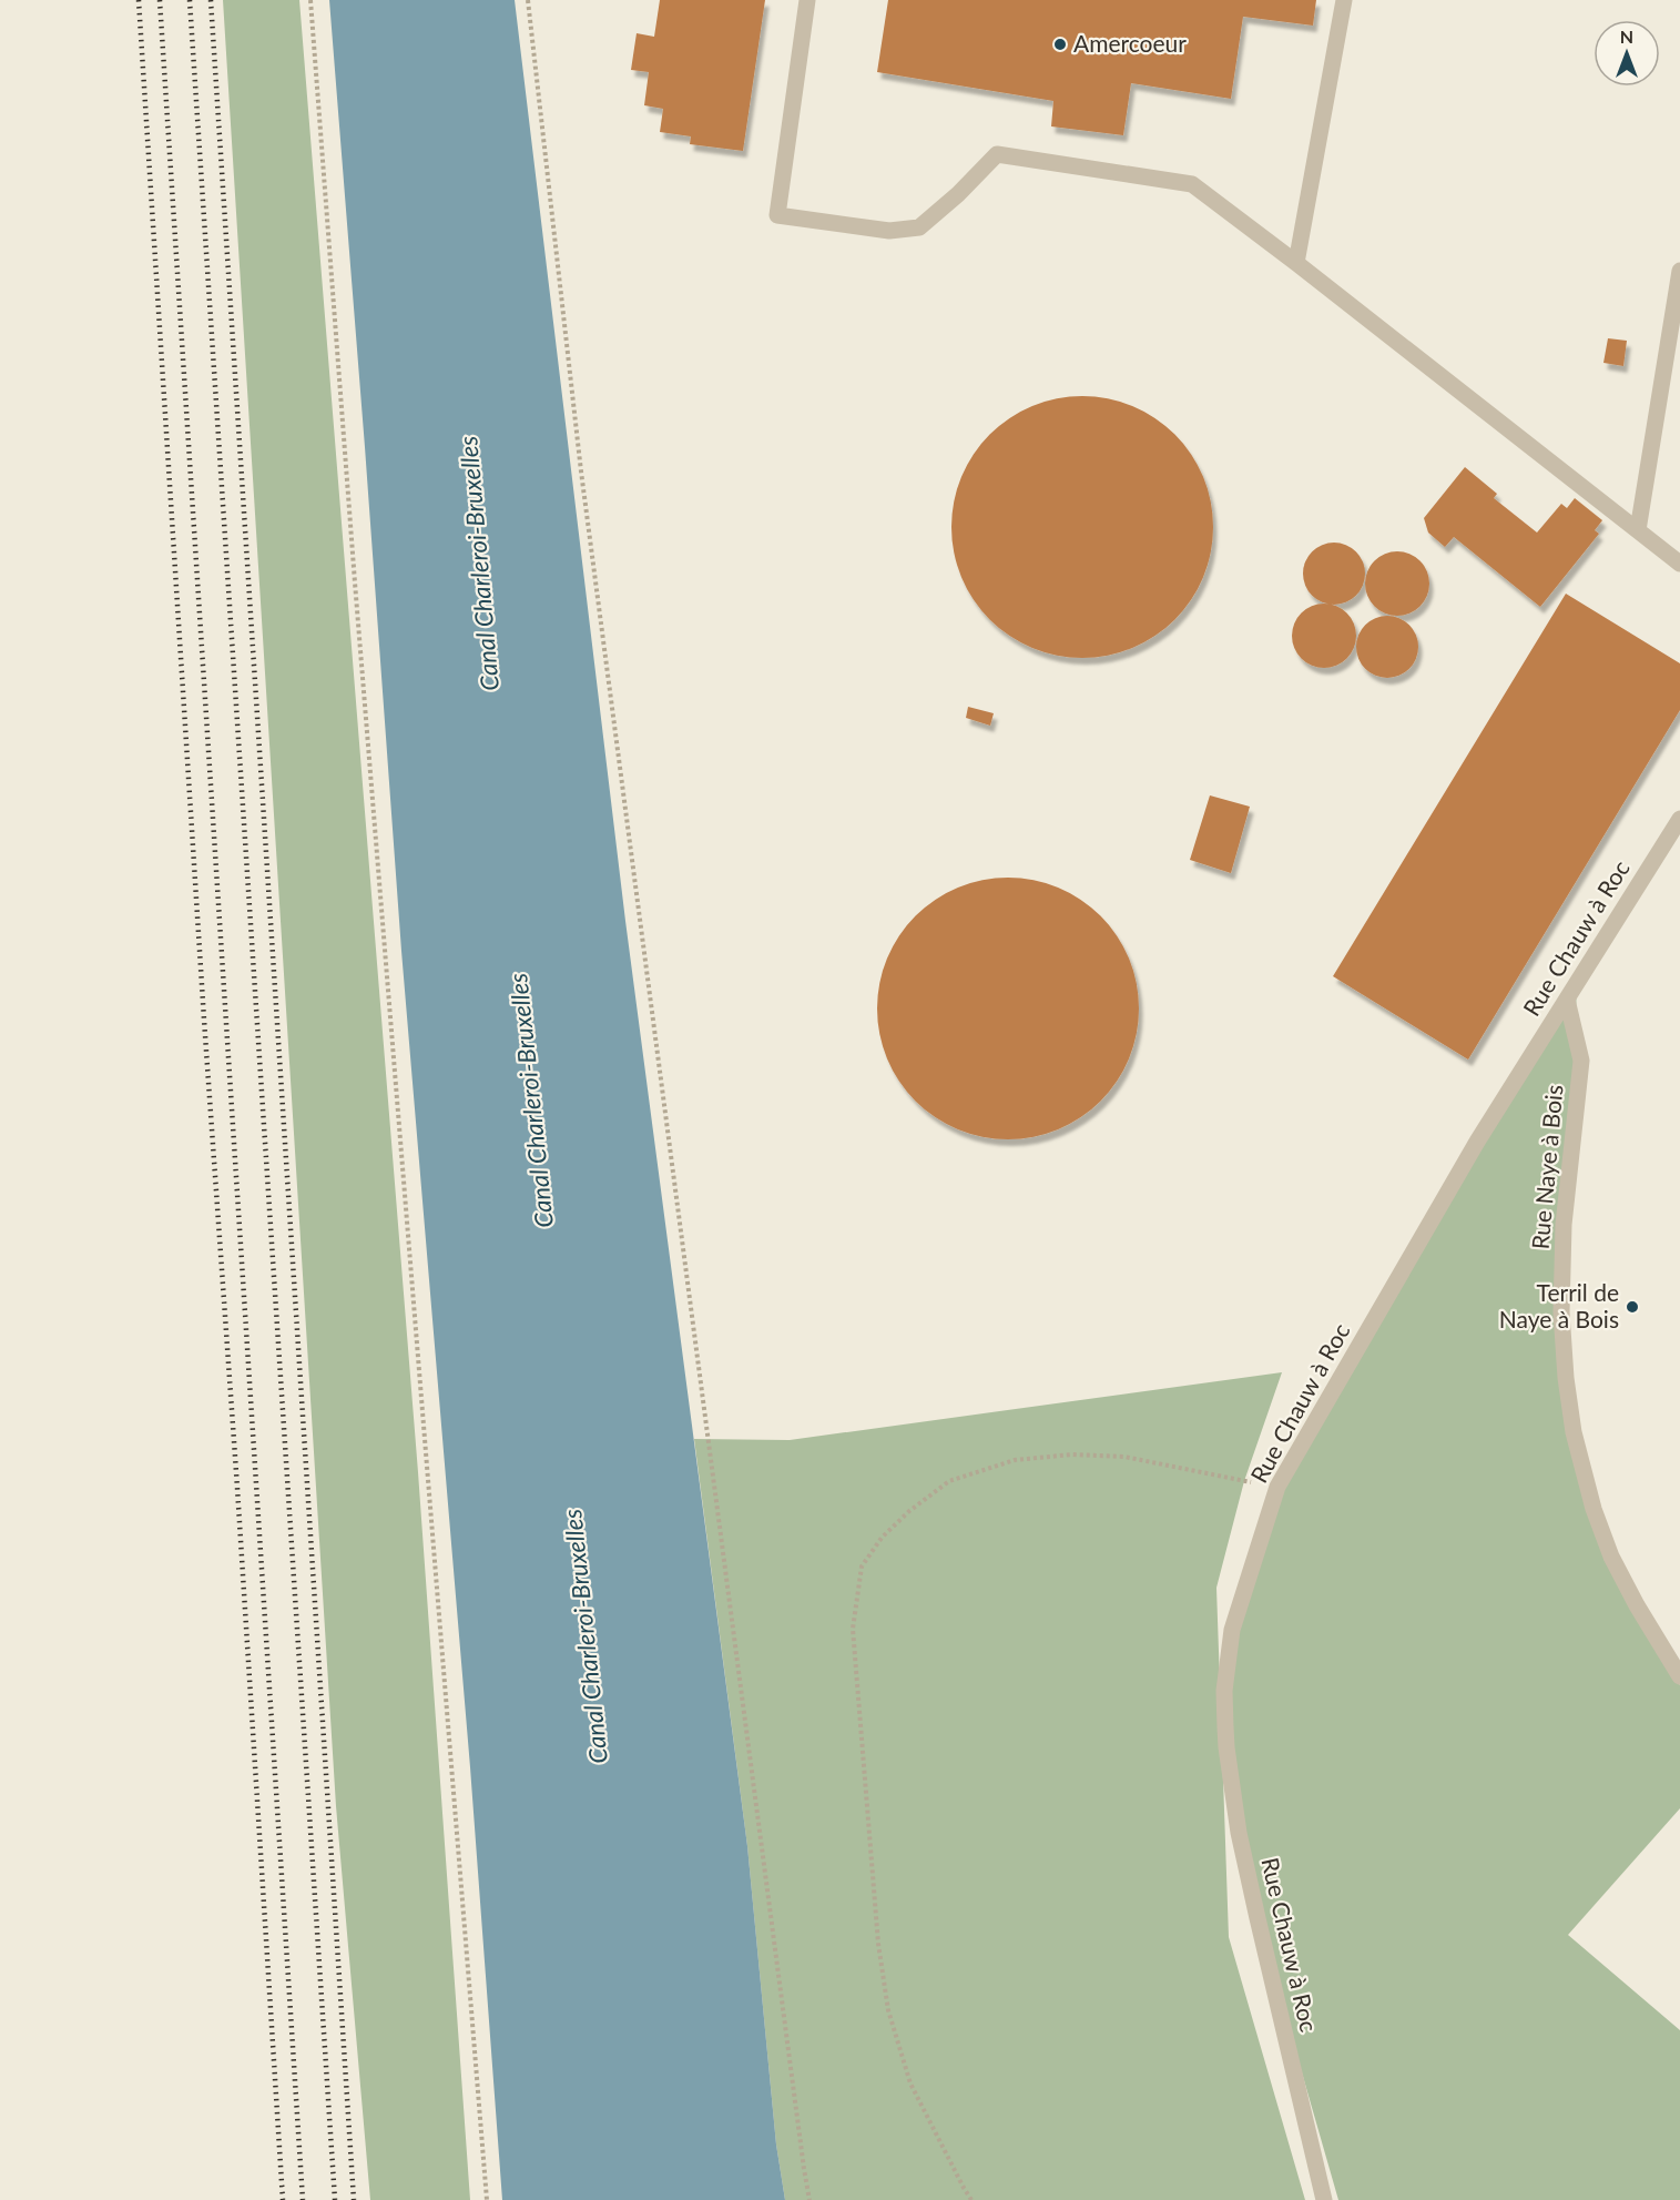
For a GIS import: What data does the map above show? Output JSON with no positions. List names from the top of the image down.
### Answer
{
  "streets": {
    "street": ["Rue Chauw à Roc", "Rue Naye à Bois"]
  },
  "crossings": [
    ["Rue Chauw à Roc", "Rue Naye à Bois"]
  ],
  "water": ["Canal Charleroi-Bruxelles"],
  "places": ["Amercoeur", "Terril de Naye à Bois"],
  "north": "top"
}
